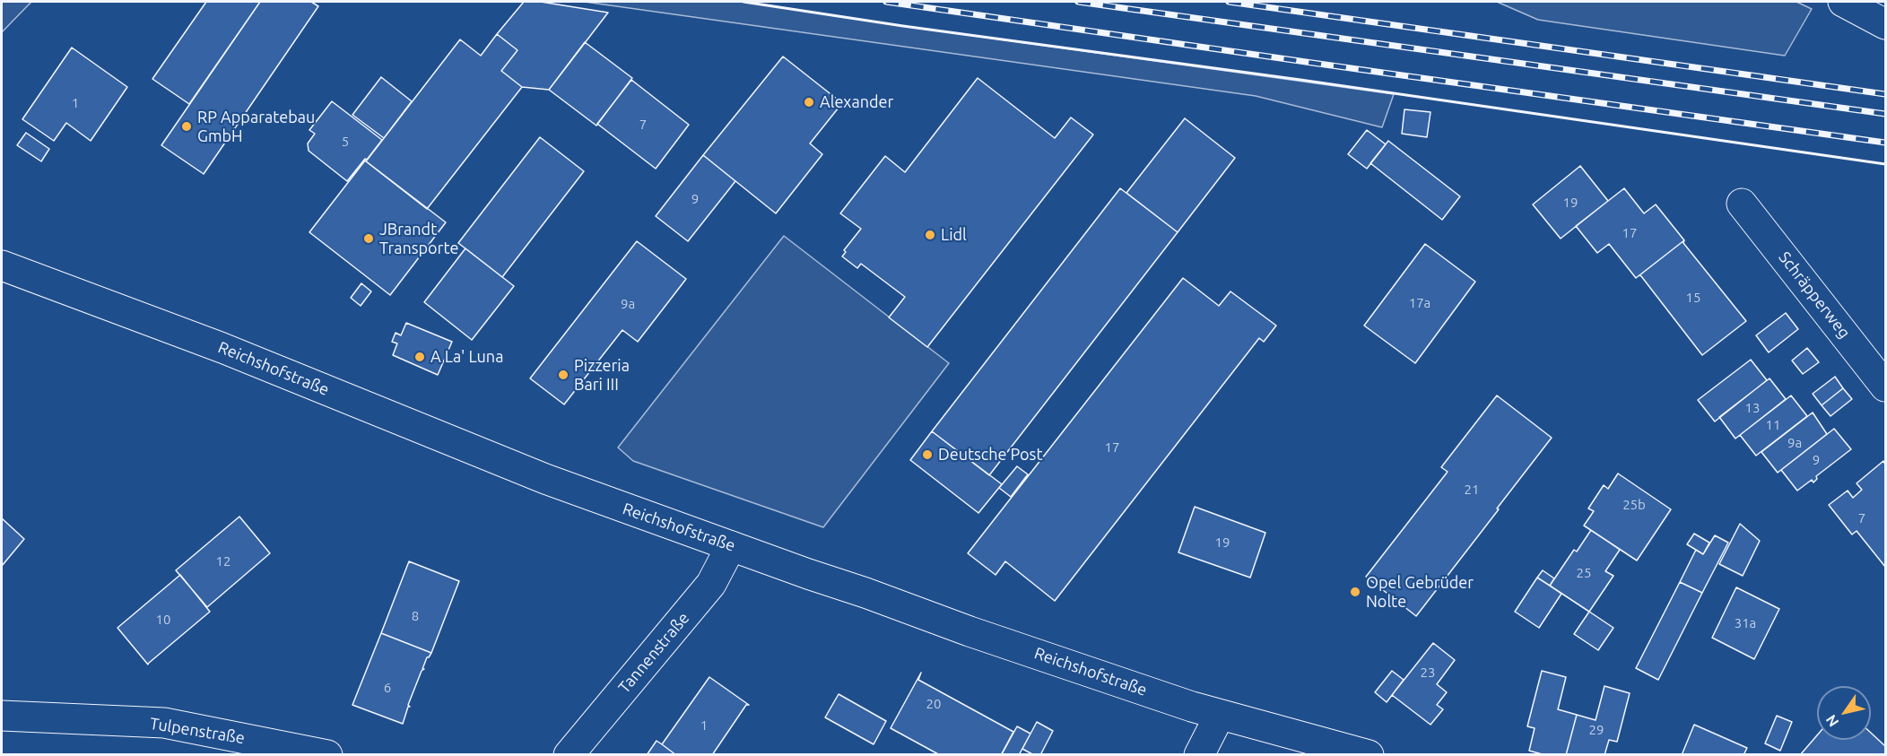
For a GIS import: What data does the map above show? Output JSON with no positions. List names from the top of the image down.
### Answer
{
  "streets": {
    "street": [
      "Schräpperweg",
      "Reichshofstraße",
      "Tannenstraße",
      "Tulpenstraße"
    ]
  },
  "crossings": [
    ["Reichshofstraße", "Tannenstraße"]
  ],
  "places": [
    "Alexander",
    "RP Apparatebau GmbH",
    "Lidl",
    "JBrandt Transporte",
    "A La' Luna",
    "Pizzeria Bari III",
    "Deutsche Post",
    "Opel Gebrüder Nolte"
  ],
  "house_numbers": [
    "1",
    "7",
    "5",
    "9",
    "19",
    "17",
    "15",
    "17a",
    "9a",
    "13",
    "11",
    "9a",
    "17",
    "9",
    "21",
    "25b",
    "7",
    "19",
    "12",
    "25",
    "8",
    "10",
    "31a",
    "23",
    "6",
    "20",
    "1",
    "29"
  ],
  "north": "bottom left"
}
